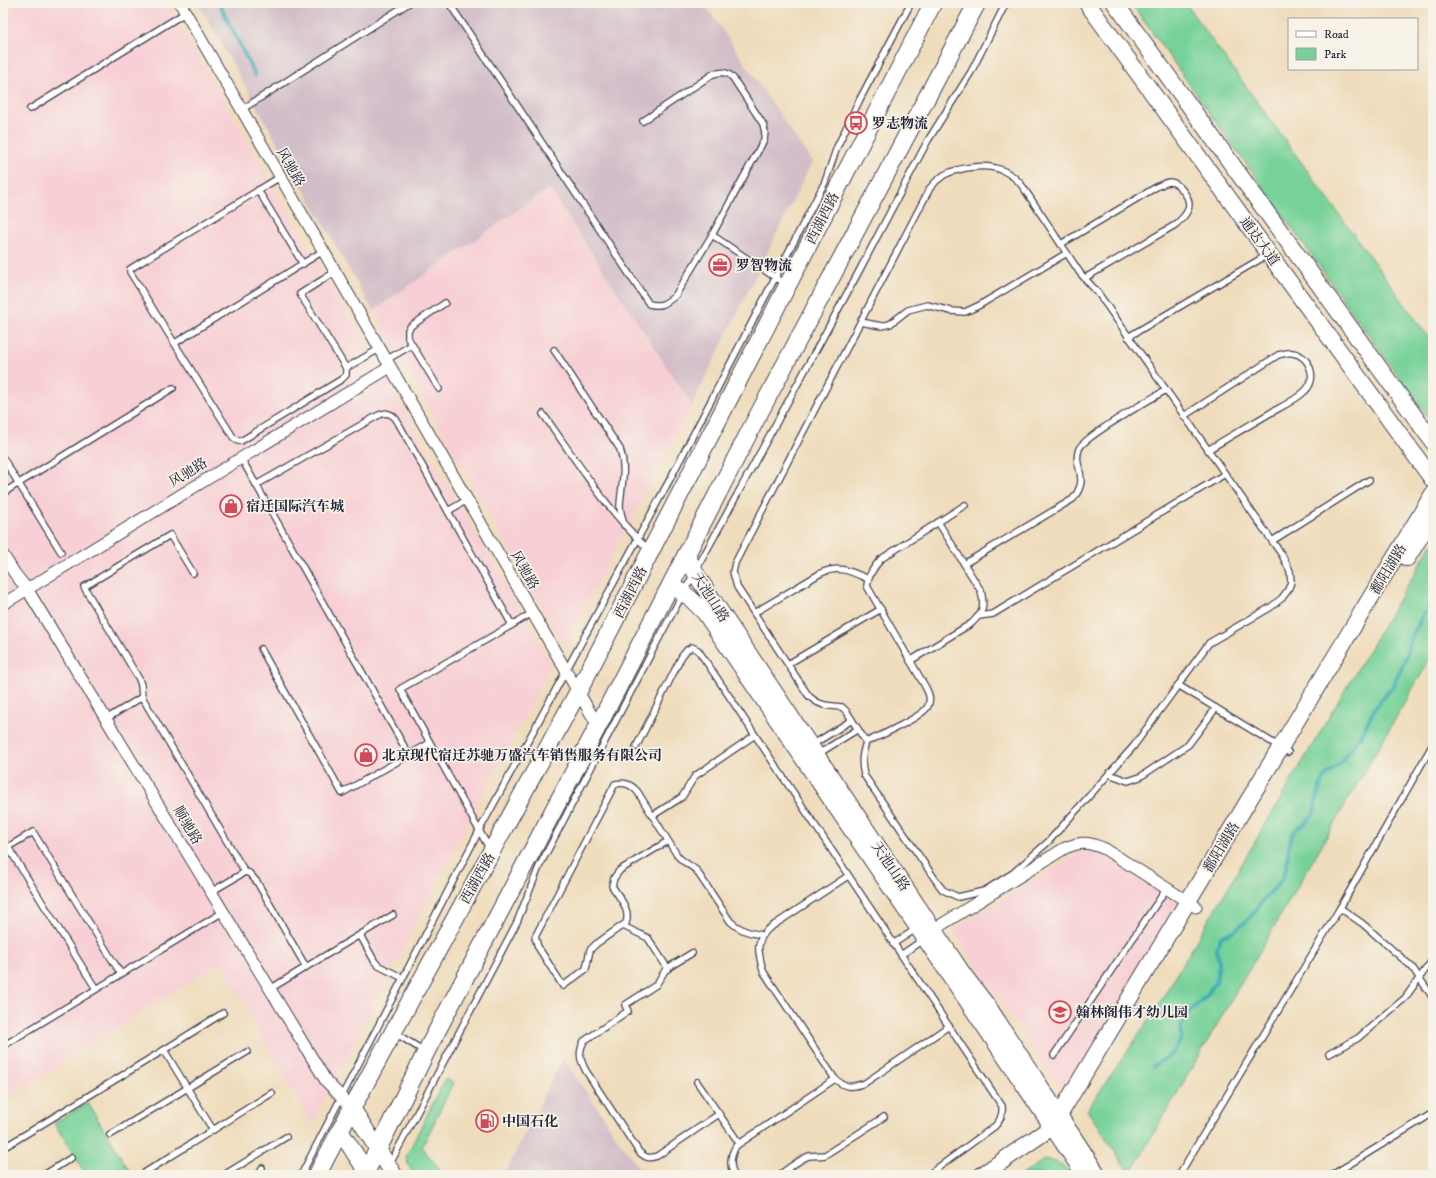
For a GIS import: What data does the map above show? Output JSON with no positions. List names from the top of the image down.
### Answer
{
  "streets": {
    "main road": ["西湖西路"],
    "street": [
      "风驰路",
      "通达大道",
      "鄱阳湖路",
      "天池山路",
      "顺驰路"
    ]
  },
  "crossings": [
    ["风驰路", "西湖西路"],
    ["风驰路", "顺驰路"],
    ["西湖西路", "顺驰路"],
    ["鄱阳湖路", "天池山路"]
  ],
  "places": {
    "bus stop": ["罗志物流"],
    "office": ["罗智物流"],
    "shop": ["宿迁国际汽车城", "北京现代宿迁苏驰万盛汽车销售服务有限公司"],
    "school or university": ["翰林阁伟才幼儿园"],
    "fuel station": ["中国石化"]
  },
  "legend": ["Road", "Park"]
}
